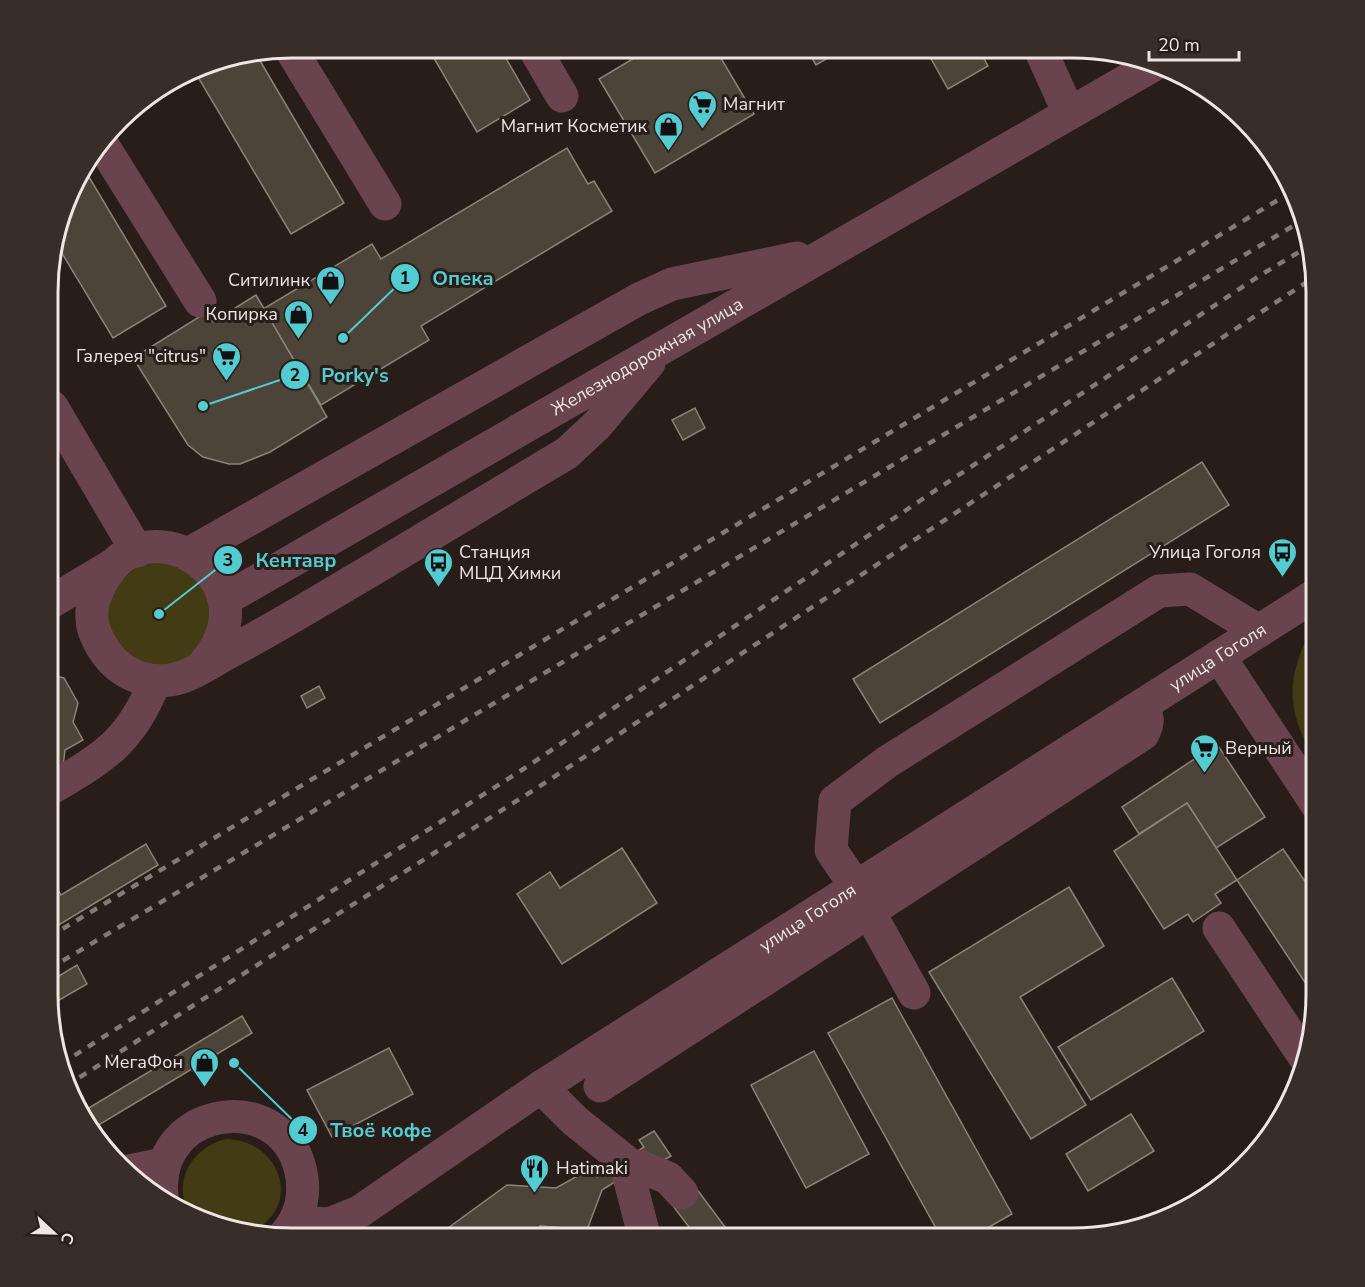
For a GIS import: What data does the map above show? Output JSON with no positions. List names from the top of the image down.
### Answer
{
  "streets": {
    "street": ["Железнодорожная улица", "улица Гоголя"]
  },
  "places": {
    "supermarket": ["Магнит", "Галерея \"citrus\"", "Верный"],
    "shop": [
      "Магнит Косметик",
      "Ситилинк",
      "Копирка",
      "МегаФон"
    ],
    "other": [
      "Опека",
      "Porky's",
      "Кентавр",
      "Твоё кофе"
    ],
    "bus stop": ["Улица Гоголя", "Станция МЦД Химки"],
    "restaurant": ["Hatimaki"]
  },
  "scale_bar": "20 m",
  "north": "right"
}
